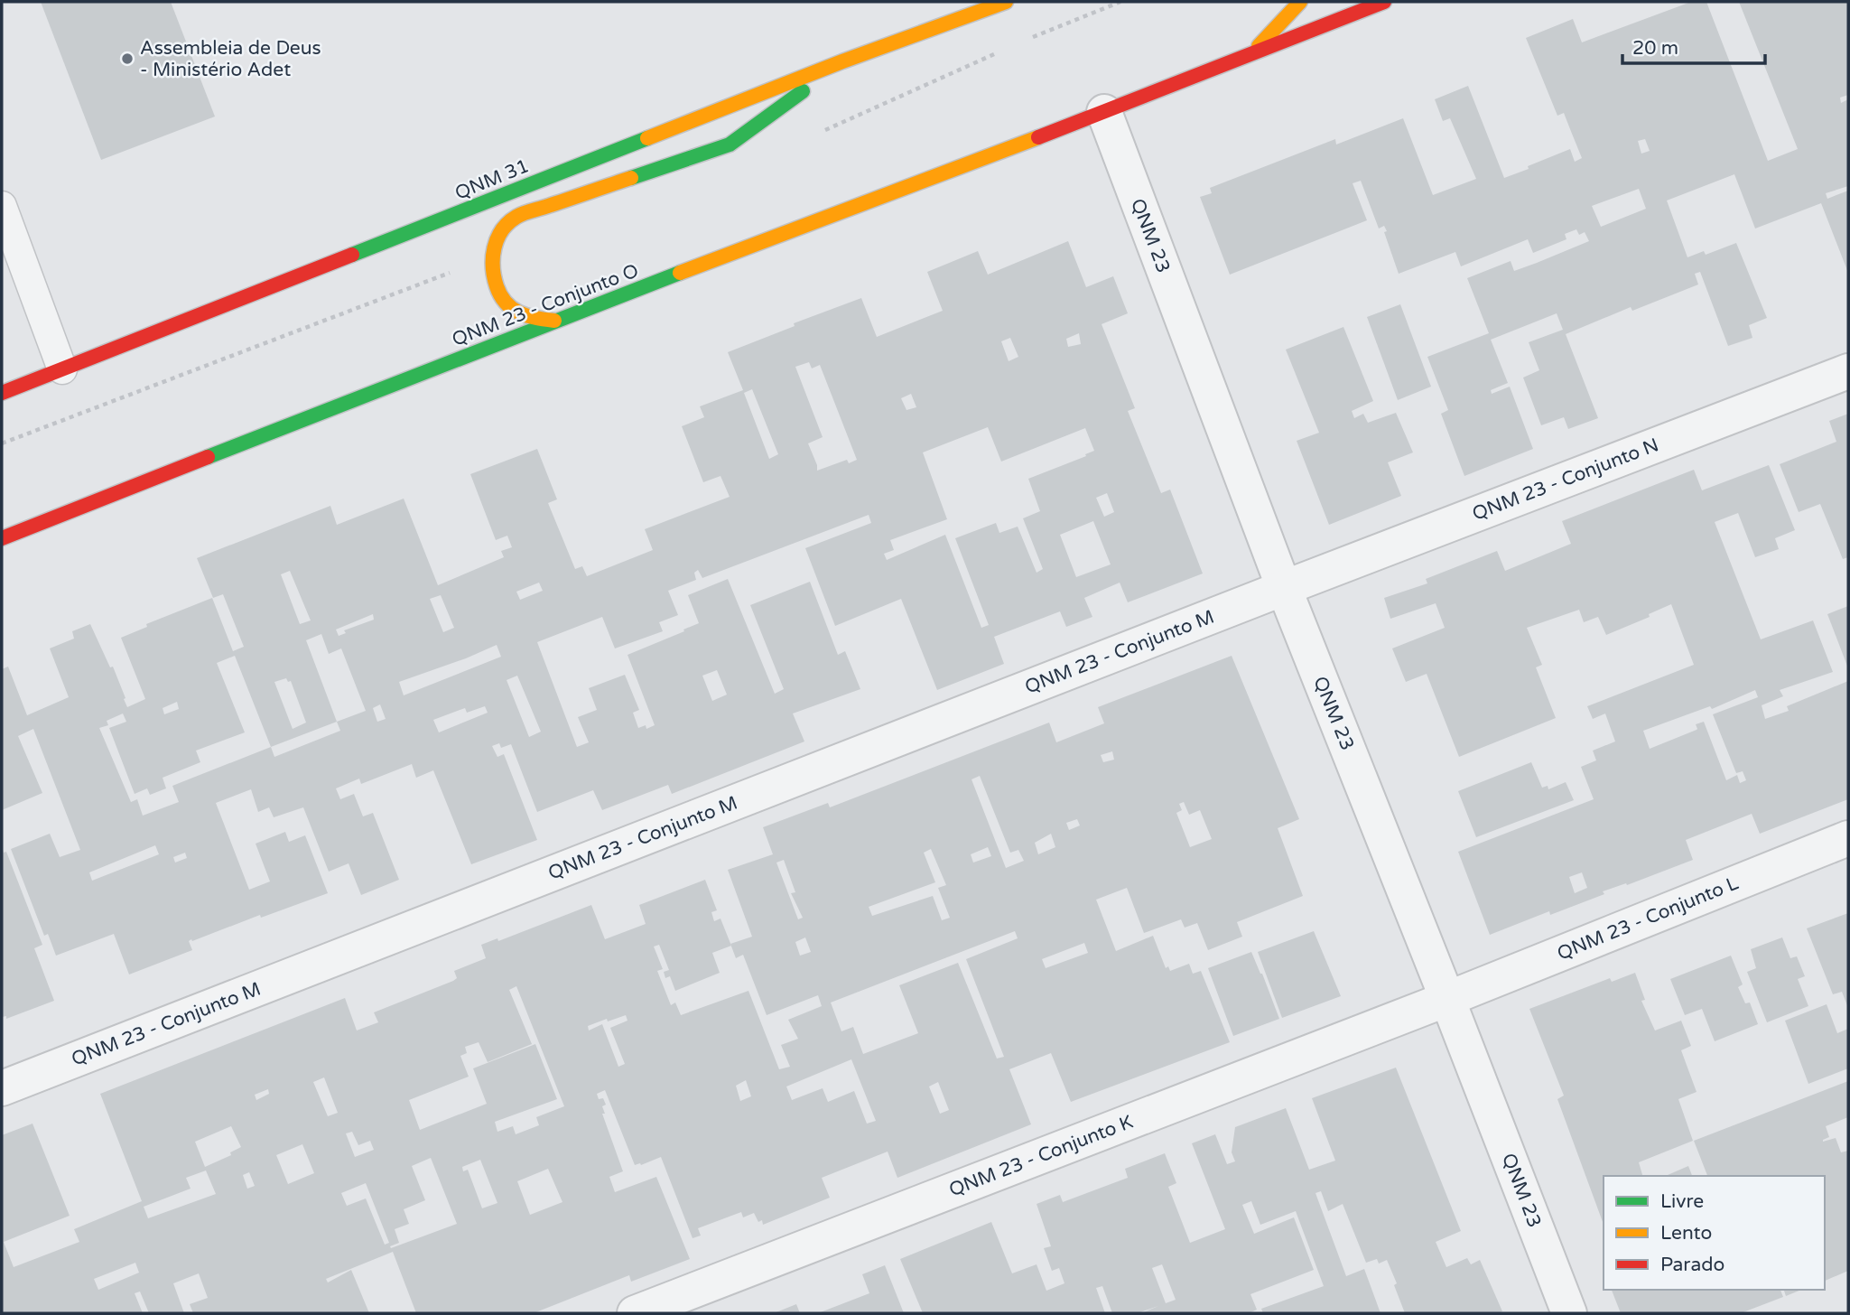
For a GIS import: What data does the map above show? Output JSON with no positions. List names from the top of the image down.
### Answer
{
  "streets": {
    "main road": ["QNM 31", "QNM 23 - Conjunto O"],
    "street": [
      "QNM 23",
      "QNM 23 - Conjunto N",
      "QNM 23 - Conjunto M",
      "QNM 23 - Conjunto L",
      "QNM 23 - Conjunto K"
    ]
  },
  "crossings": [
    ["QNM 23", "QNM 23 - Conjunto O"],
    ["QNM 23", "QNM 23 - Conjunto N"],
    ["QNM 23", "QNM 23 - Conjunto M"],
    ["QNM 23", "QNM 23 - Conjunto L"],
    ["QNM 23", "QNM 23 - Conjunto K"],
    ["QNM 23 - Conjunto N", "QNM 23 - Conjunto M"],
    ["QNM 23 - Conjunto L", "QNM 23 - Conjunto K"]
  ],
  "places": ["Assembleia de Deus - Ministério Adet"],
  "legend": ["Livre", "Lento", "Parado"],
  "scale_bar": "20 m"
}
